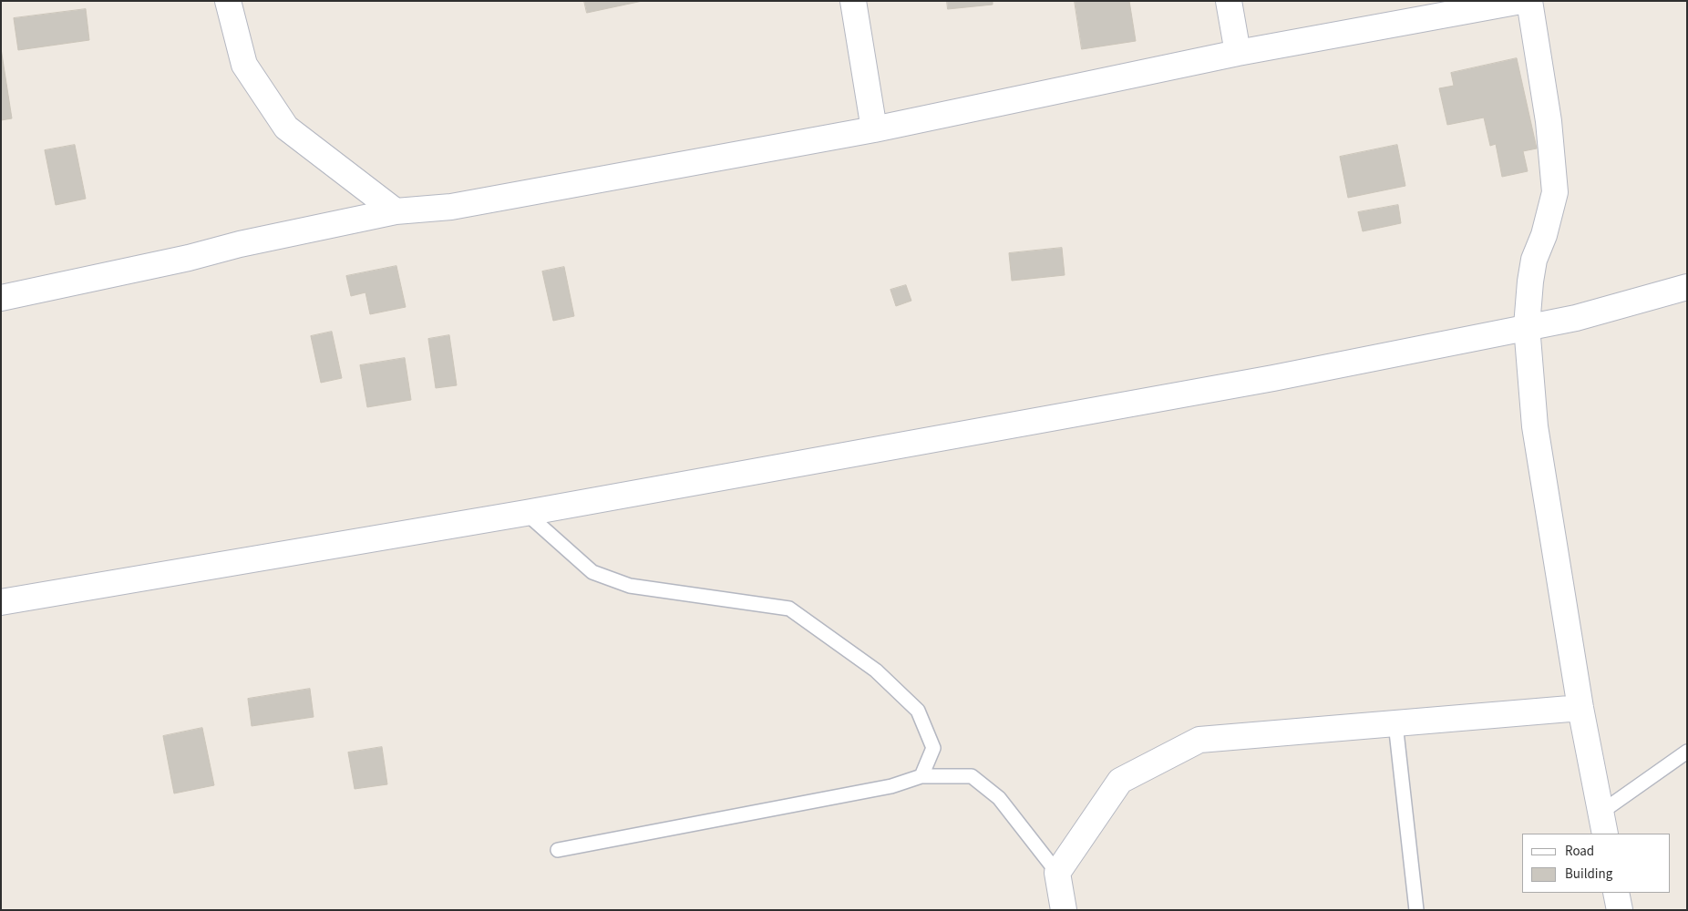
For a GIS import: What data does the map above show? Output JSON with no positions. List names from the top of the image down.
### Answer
{
  "legend": ["Road", "Building"]
}
